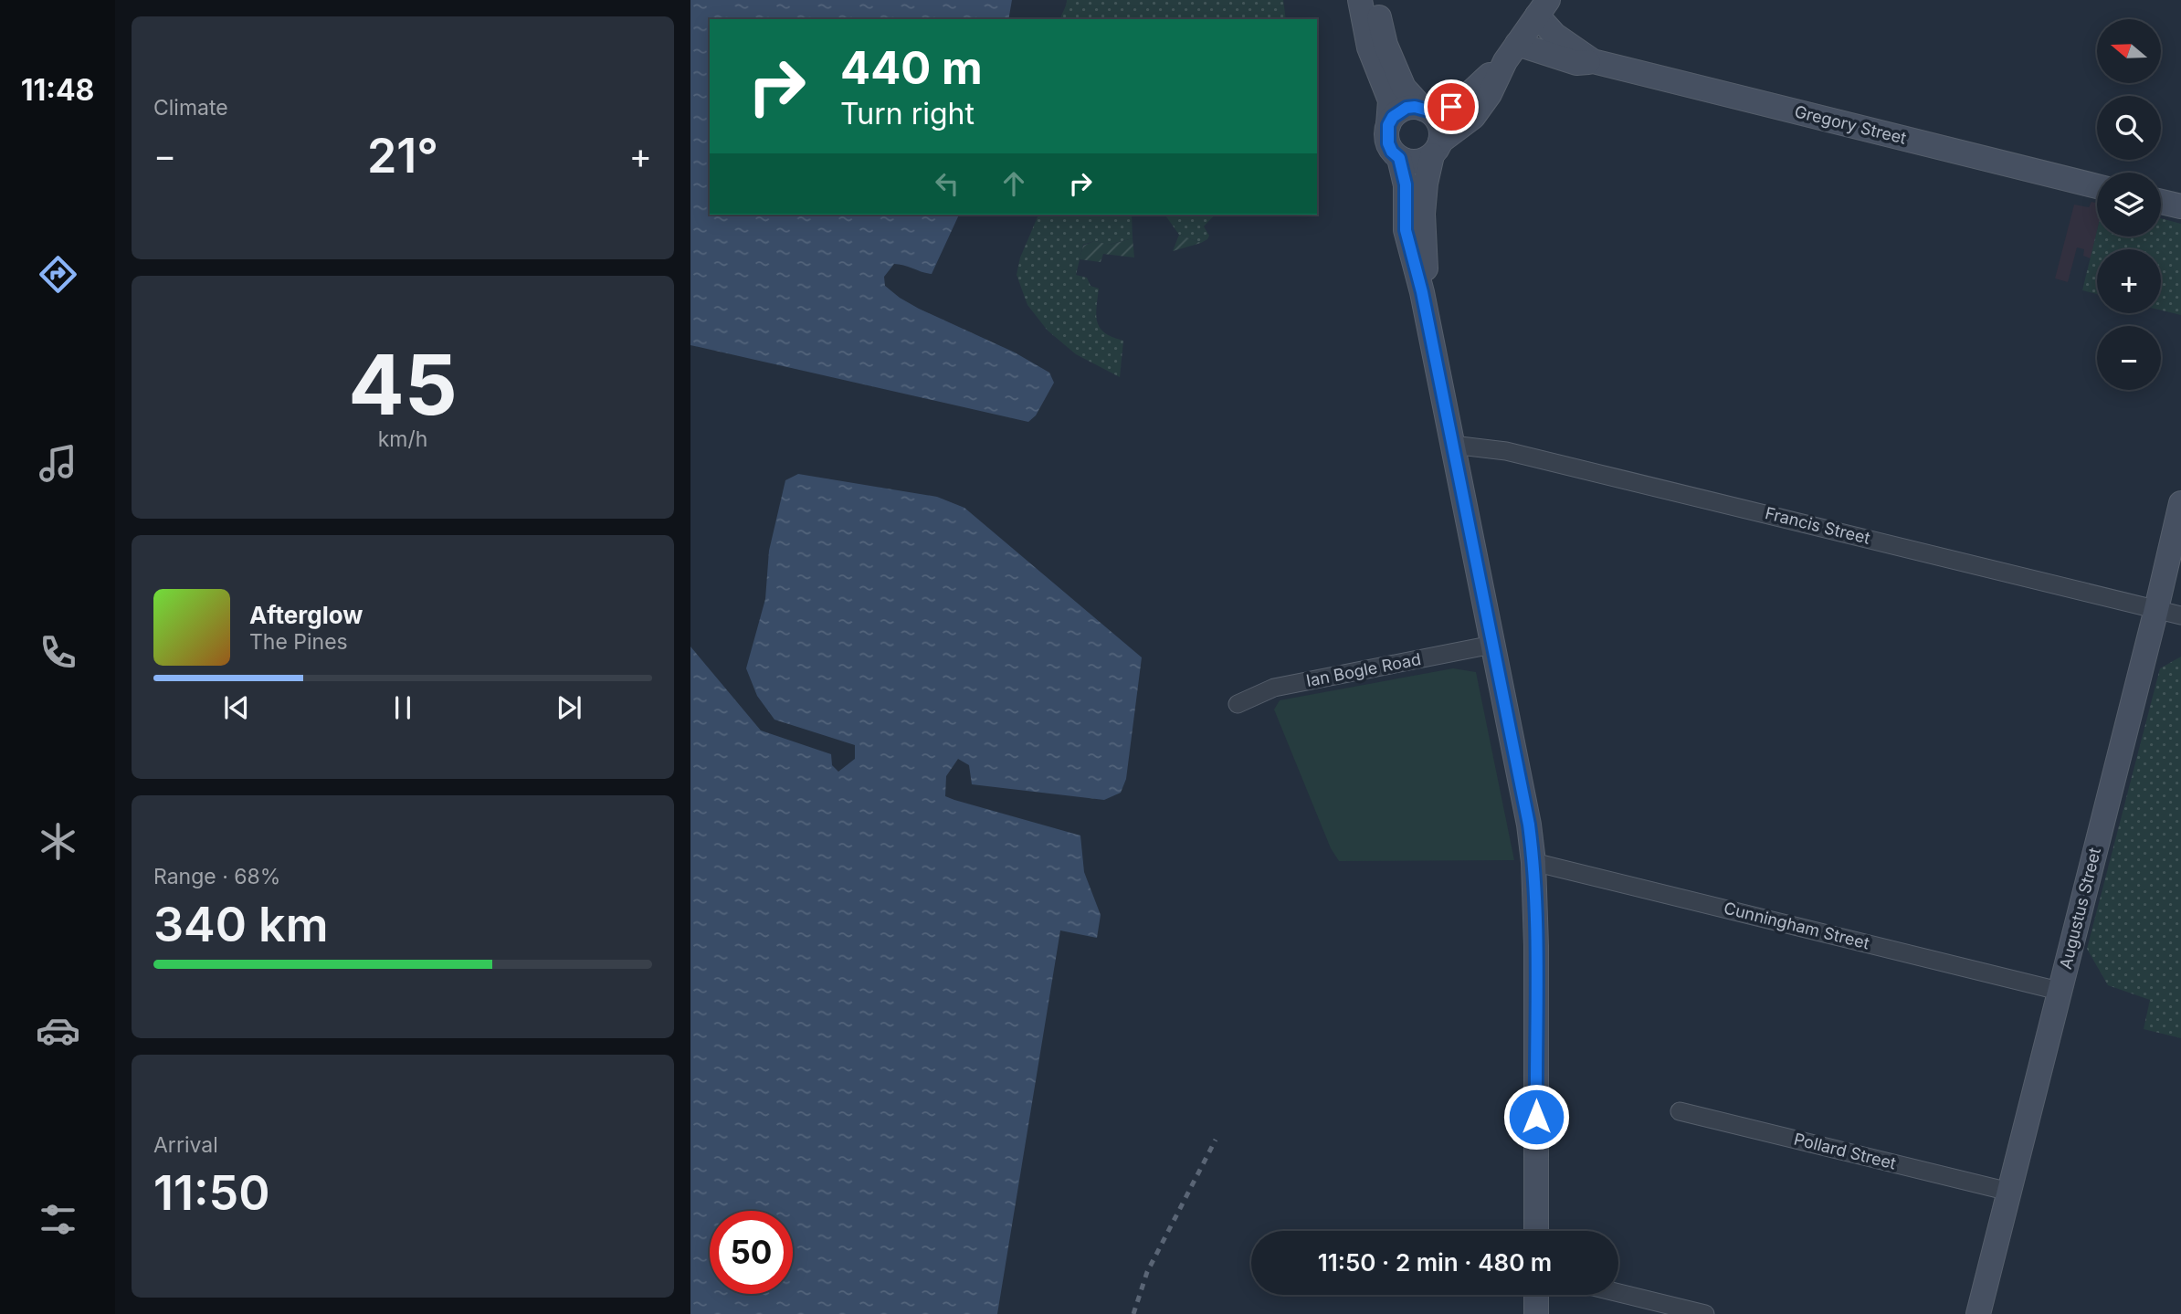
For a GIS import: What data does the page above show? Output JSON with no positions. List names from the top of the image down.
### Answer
{
  "streets": {
    "street": [
      "Gregory Street",
      "Francis Street",
      "Ian Bogle Road",
      "Augustus Street",
      "Cunningham Street",
      "Pollard Street"
    ]
  },
  "crossings": [
    ["Francis Street", "Augustus Street"],
    ["Augustus Street", "Cunningham Street"],
    ["Augustus Street", "Pollard Street"]
  ],
  "north": "left",
  "page": {
    "tabs": "11:48",
    "tile": [
      "Climate",
      ["45", "km/h"],
      ["Range · 68%", "340 km"],
      ["Arrival", "11:50"]
    ],
    "map_buttons": ["+", "−"],
    "turn": ["440 m", "Turn right"],
    "heat": ["−", "21°", "+"],
    "song": ["Afterglow", "The Pines"],
    "limit": "50",
    "trip": "11:50 · 2 min · 480 m"
  }
}
